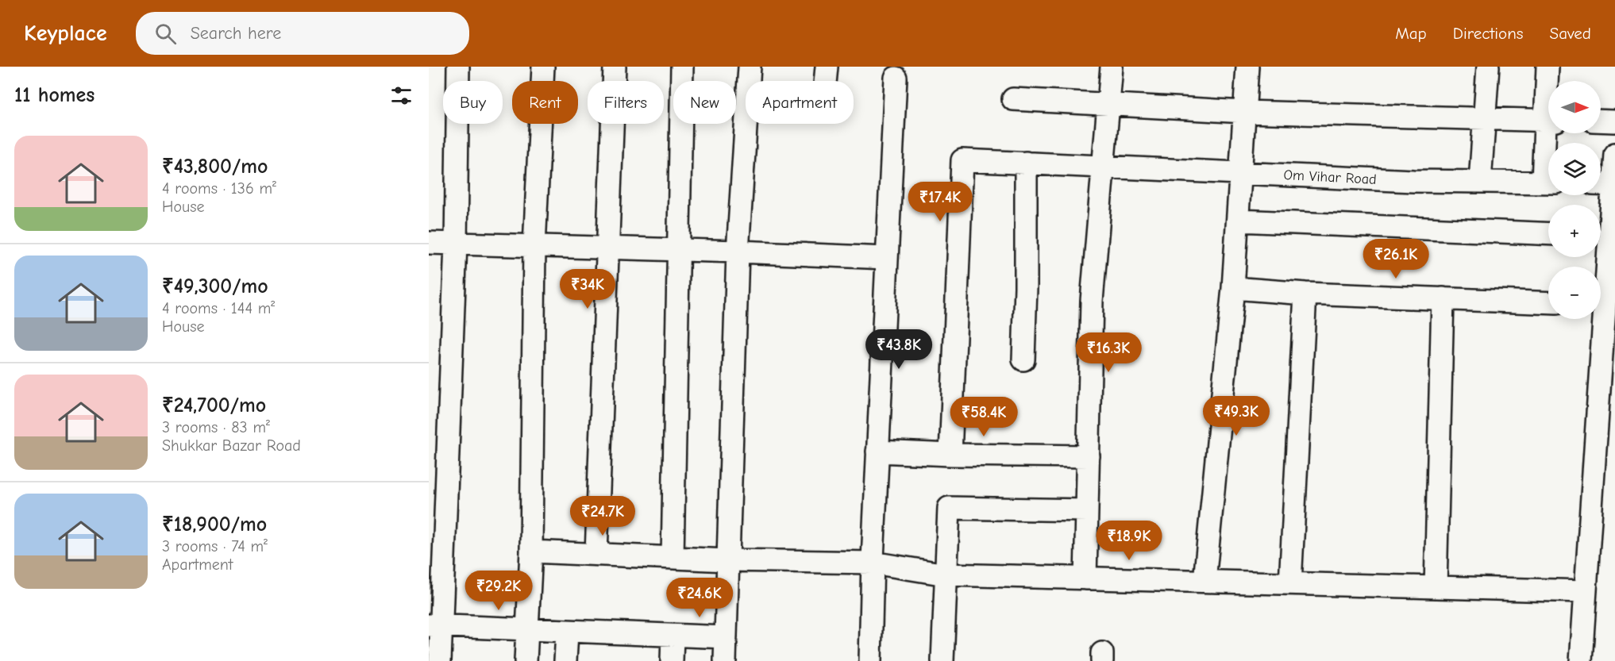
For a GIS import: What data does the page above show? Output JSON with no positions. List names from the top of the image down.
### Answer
{
  "streets": {
    "street": ["Om Vihar Road"]
  },
  "north": "right",
  "page": {
    "header": "Keyplace",
    "search": "Search here",
    "nav": ["Map", "Directions", "Saved"],
    "heading": "11 homes",
    "map_buttons": ["+", "−"],
    "chip": [
      "Buy",
      "Rent",
      "Filters",
      "New",
      "Apartment"
    ],
    "list": [
      {
        "name": "₹43,800/mo",
        "note": "4 rooms · 136 m² · House"
      },
      {
        "name": "₹49,300/mo",
        "note": "4 rooms · 144 m² · House"
      },
      {
        "name": "₹24,700/mo",
        "note": "3 rooms · 83 m² · Shukkar Bazar Road"
      },
      {
        "name": "₹18,900/mo",
        "note": "3 rooms · 74 m² · Apartment"
      }
    ],
    "price": [
      "₹17.4K",
      "₹26.1K",
      "₹34K",
      "₹43.8K",
      "₹16.3K",
      "₹49.3K",
      "₹58.4K",
      "₹24.7K",
      "₹18.9K",
      "₹29.2K",
      "₹24.6K"
    ]
  }
}
